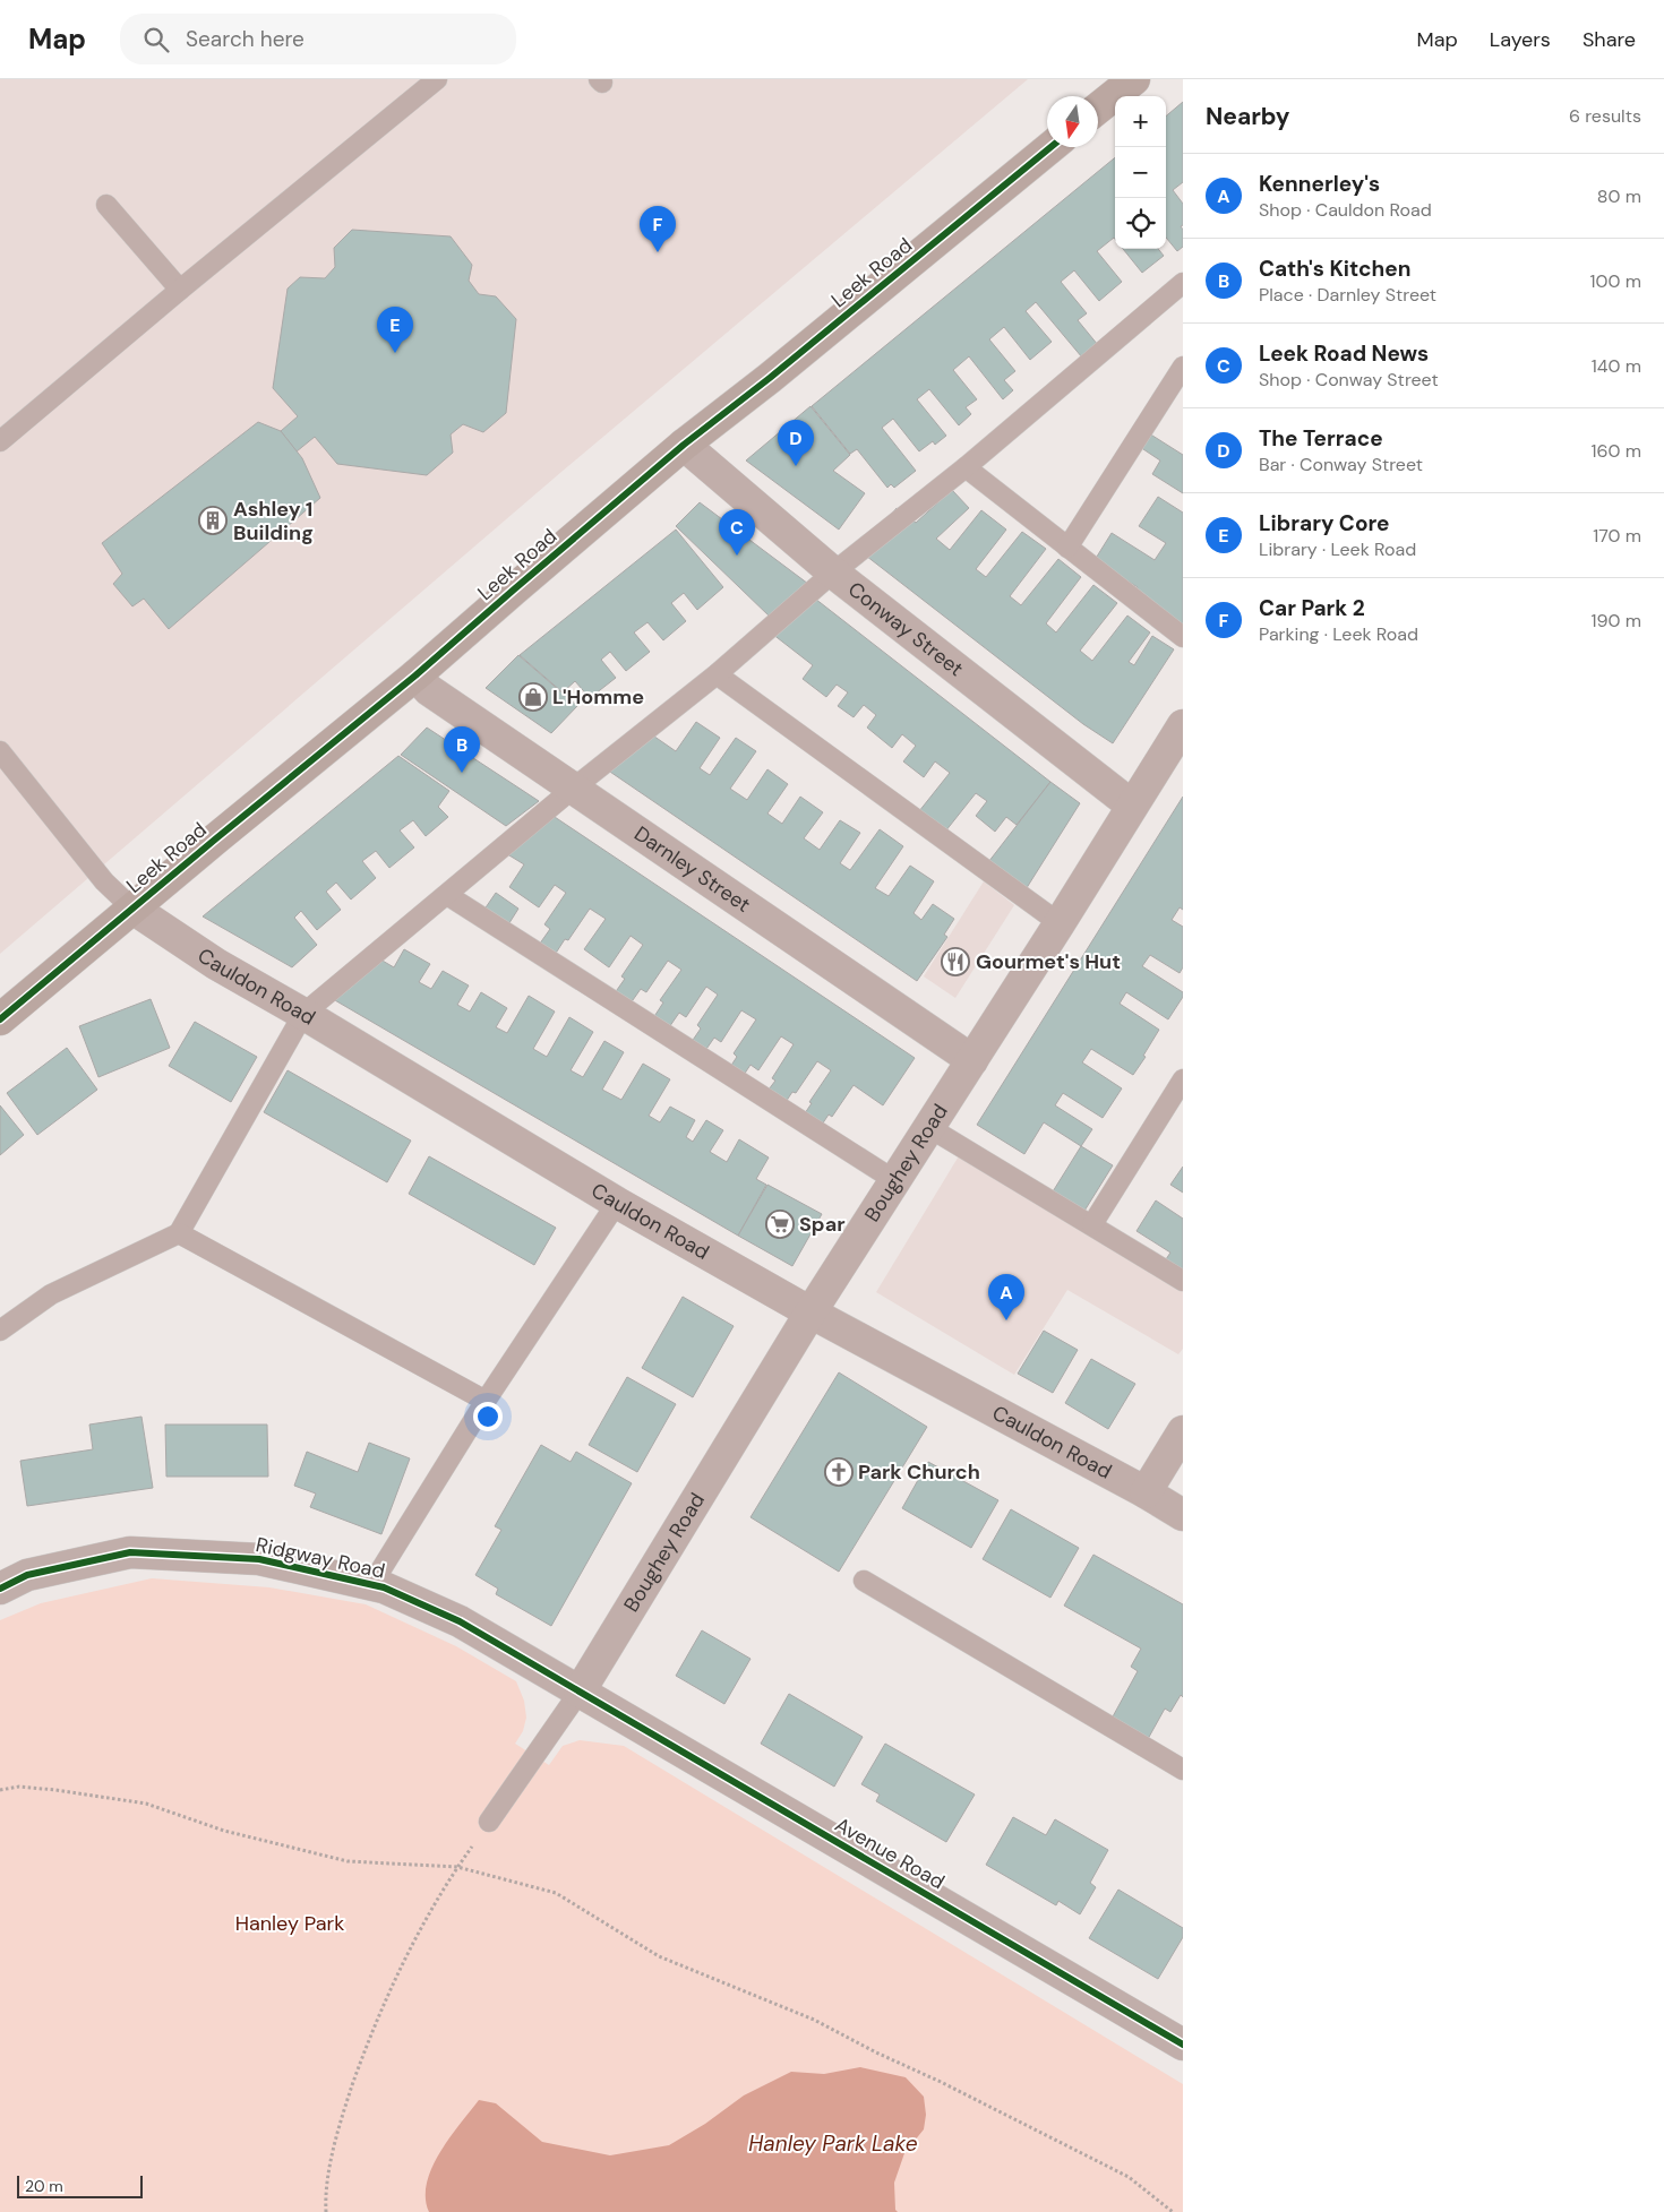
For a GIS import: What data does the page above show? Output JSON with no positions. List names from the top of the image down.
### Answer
{
  "streets": {
    "highway": ["Leek Road"],
    "street": [
      "Conway Street",
      "Darnley Street",
      "Cauldon Road",
      "Boughey Road",
      "Ridgway Road",
      "Avenue Road"
    ]
  },
  "crossings": [
    ["Leek Road", "Conway Street"],
    ["Leek Road", "Darnley Street"],
    ["Leek Road", "Cauldon Road"],
    ["Conway Street", "Boughey Road"],
    ["Darnley Street", "Boughey Road"],
    ["Cauldon Road", "Boughey Road"],
    ["Boughey Road", "Ridgway Road"],
    ["Boughey Road", "Avenue Road"],
    ["Ridgway Road", "Avenue Road"]
  ],
  "water": ["Hanley Park Lake"],
  "parks": ["Hanley Park"],
  "places": {
    "building": ["Ashley 1 Building"],
    "shop": ["L'Homme"],
    "restaurant": ["Gourmet's Hut"],
    "supermarket": ["Spar"],
    "church": ["Park Church"]
  },
  "scale_bar": "20 m",
  "north": "bottom",
  "page": {
    "header": "Map",
    "search": "Search here",
    "nav": ["Map", "Layers", "Share"],
    "heading": ["Nearby", "6 results"],
    "map_buttons": ["+", "−"],
    "list": [
      {
        "mark": "A",
        "name": "Kennerley's",
        "note": "Shop · Cauldon Road",
        "value": "80 m"
      },
      {
        "mark": "B",
        "name": "Cath's Kitchen",
        "note": "Place · Darnley Street",
        "value": "100 m"
      },
      {
        "mark": "C",
        "name": "Leek Road News",
        "note": "Shop · Conway Street",
        "value": "140 m"
      },
      {
        "mark": "D",
        "name": "The Terrace",
        "note": "Bar · Conway Street",
        "value": "160 m"
      },
      {
        "mark": "E",
        "name": "Library Core",
        "note": "Library · Leek Road",
        "value": "170 m"
      },
      {
        "mark": "F",
        "name": "Car Park 2",
        "note": "Parking · Leek Road",
        "value": "190 m"
      }
    ],
    "pins": [
      "F",
      "E",
      "D",
      "C",
      "B",
      "A"
    ],
    "scale": "20 m"
  }
}
